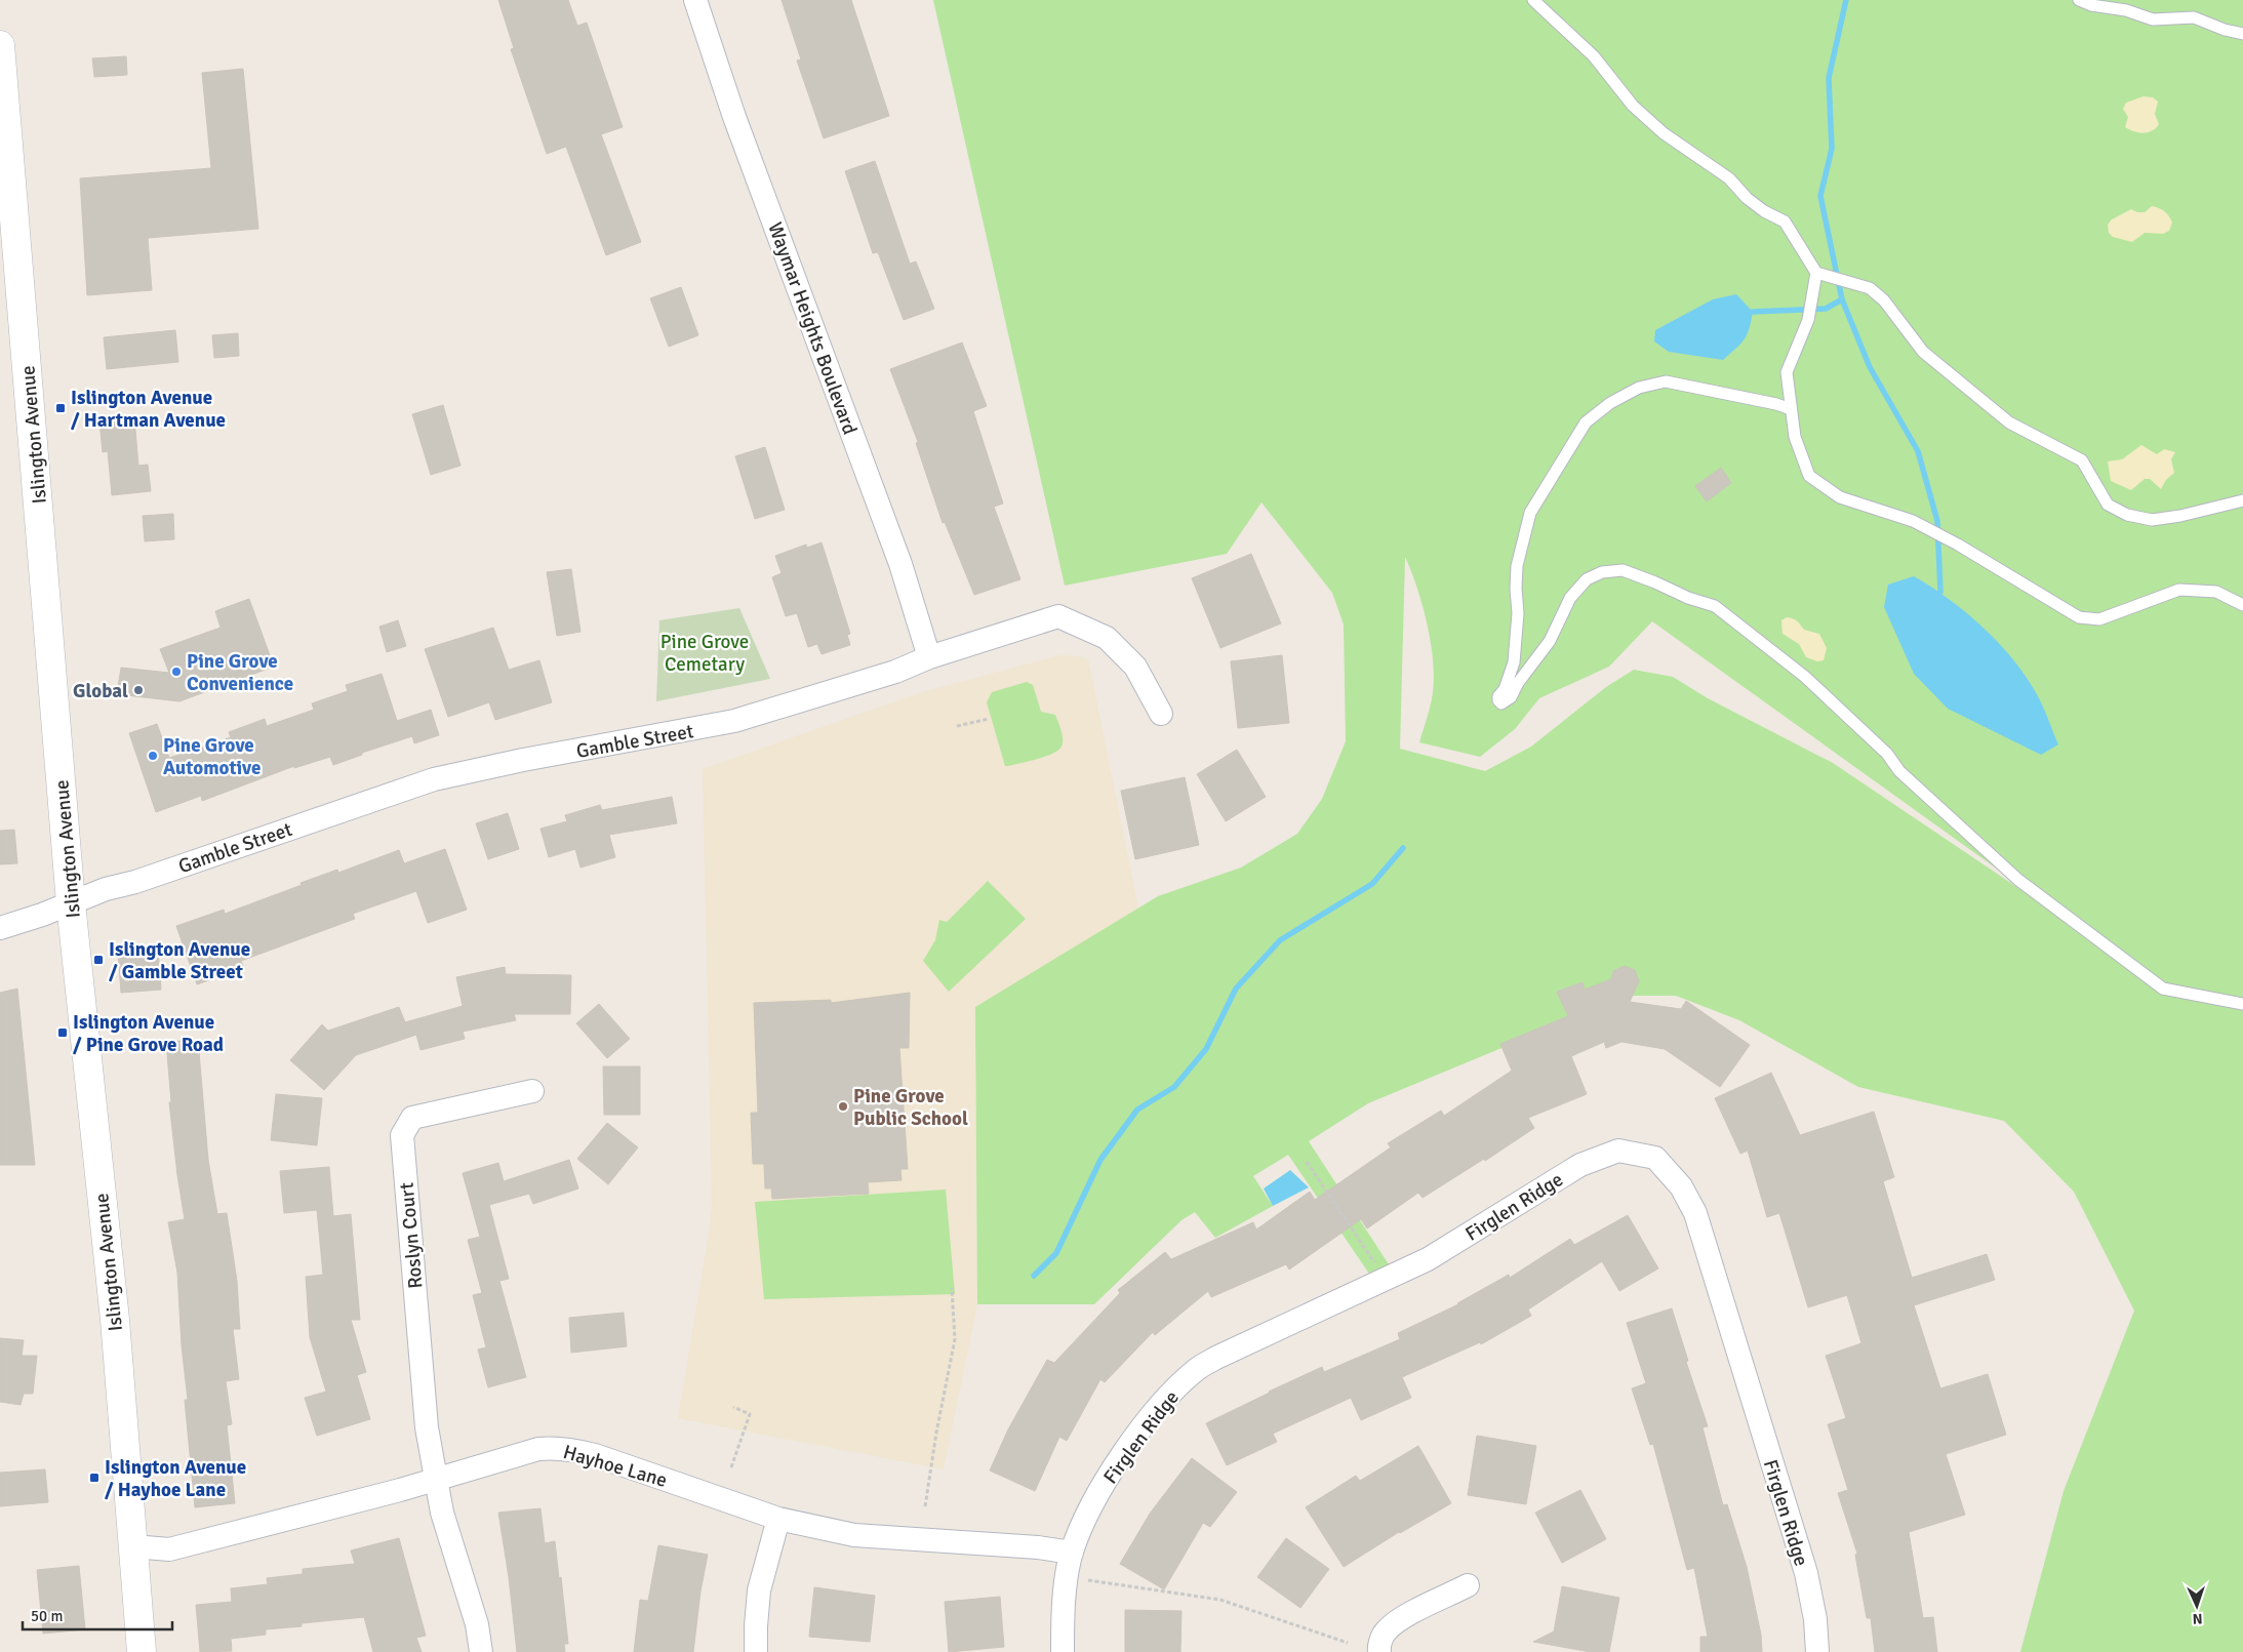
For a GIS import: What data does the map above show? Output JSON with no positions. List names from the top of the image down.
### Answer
{
  "streets": {
    "main road": ["Islington Avenue"],
    "street": [
      "Waymar Heights Boulevard",
      "Gamble Street",
      "Firglen Ridge",
      "Roslyn Court",
      "Hayhoe Lane"
    ]
  },
  "crossings": [
    ["Waymar Heights Boulevard", "Gamble Street"],
    ["Islington Avenue", "Gamble Street"],
    ["Islington Avenue", "Hayhoe Lane"],
    ["Firglen Ridge", "Hayhoe Lane"],
    ["Roslyn Court", "Hayhoe Lane"]
  ],
  "parks": ["Pine Grove Cemetary"],
  "places": {
    "transit": [
      "Islington Avenue / Hartman Avenue",
      "Islington Avenue / Gamble Street",
      "Islington Avenue / Pine Grove Road",
      "Islington Avenue / Hayhoe Lane"
    ],
    "other": [
      "Pine Grove Convenience",
      "Global",
      "Pine Grove Automotive",
      "Pine Grove Public School"
    ]
  },
  "scale_bar": "50 m",
  "north": "bottom"
}
